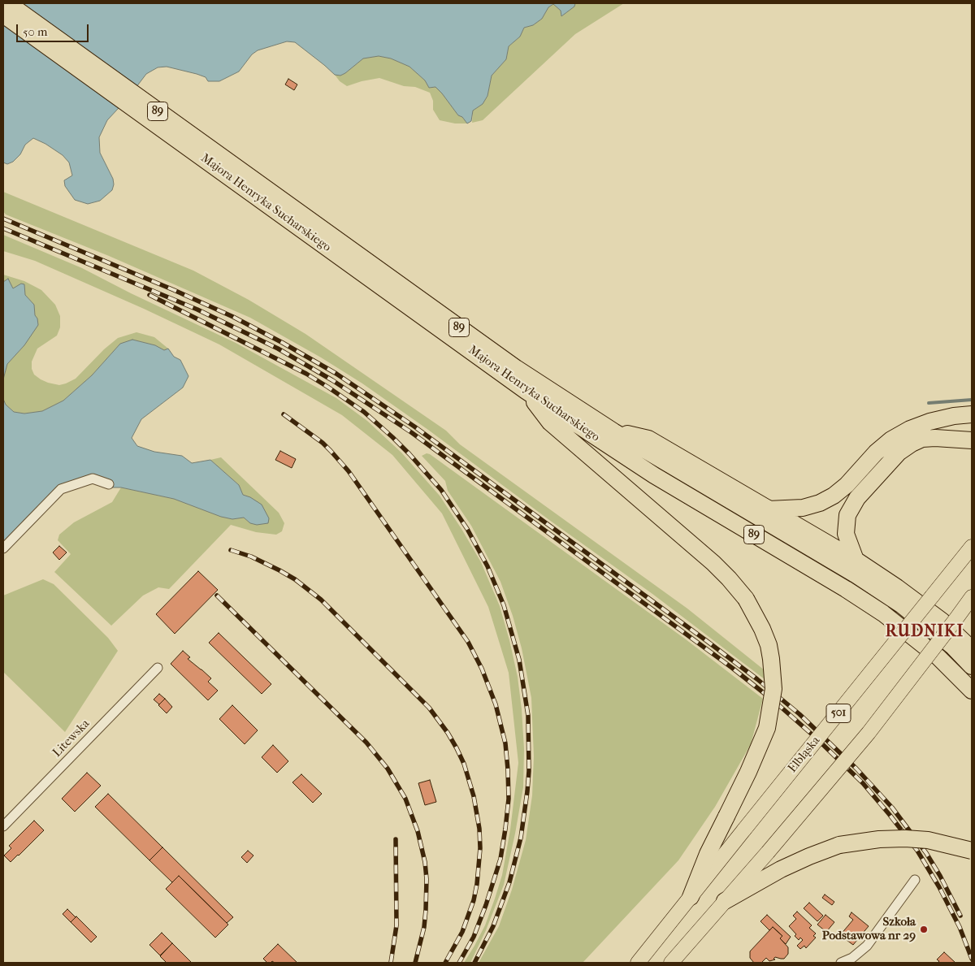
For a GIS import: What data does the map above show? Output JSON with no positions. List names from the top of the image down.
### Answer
{
  "streets": {
    "highway": ["89", "Majora Henryka Sucharskiego"],
    "main road": ["501", "Elbląska"],
    "street": ["Litewska"]
  },
  "districts": ["RUDNIKI"],
  "places": ["Szkoła Podstawowa nr 29"],
  "scale_bar": "50 m"
}
